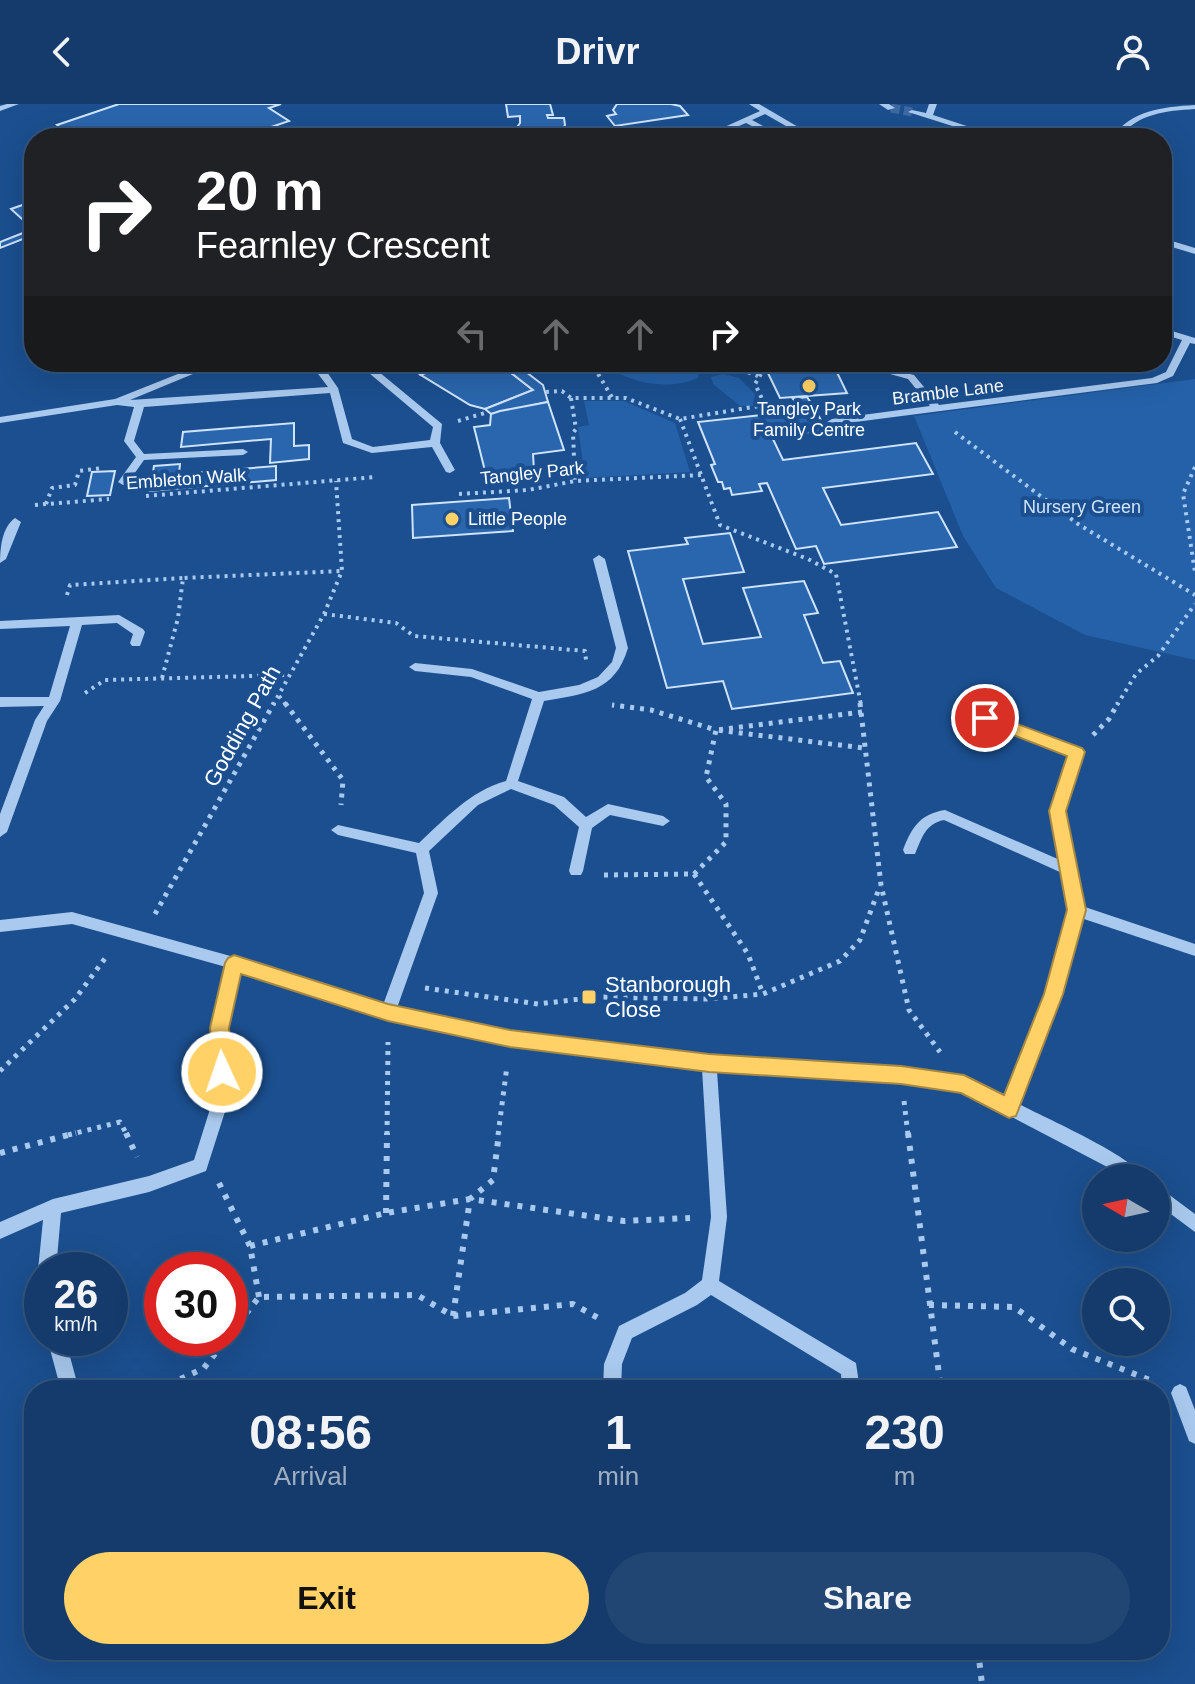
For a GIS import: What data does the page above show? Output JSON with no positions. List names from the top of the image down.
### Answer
{
  "streets": {
    "street": ["Bramble Lane"],
    "path": ["Tangley Park", "Embleton Walk", "Godding Path"]
  },
  "crossings": [
    ["Embleton Walk", "Godding Path"]
  ],
  "parks": ["Nursery Green"],
  "places": {
    "other": ["Tangley Park Family Centre", "Little People"],
    "transit": ["Stanborough Close"]
  },
  "north": "left",
  "page": {
    "header": "Drivr",
    "turn": ["20 m", "Fearnley Crescent"],
    "speed": "26 km/h",
    "limit": "30",
    "eta": [
      "08:56",
      "Arrival",
      "1",
      "min",
      "230",
      "m"
    ],
    "buttons": ["Exit", "Share"]
  }
}
